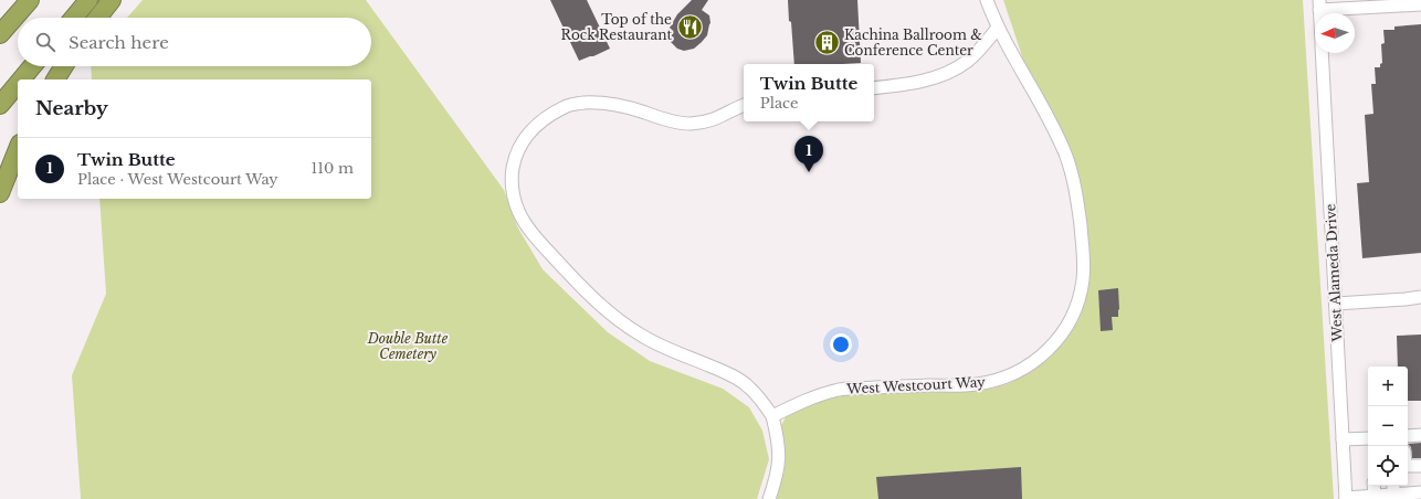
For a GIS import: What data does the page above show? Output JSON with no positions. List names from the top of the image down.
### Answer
{
  "streets": {
    "street": ["West Alameda Drive", "West Westcourt Way"]
  },
  "parks": ["Double Butte Cemetery"],
  "places": {
    "restaurant": ["Top of the Rock Restaurant"],
    "building": ["Kachina Ballroom & Conference Center"]
  },
  "north": "left",
  "page": {
    "search": "Search here",
    "popup": ["Twin Butte", "Place"],
    "heading": "Nearby",
    "pins": "1",
    "list": [
      {
        "mark": "1",
        "name": "Twin Butte",
        "note": "Place · West Westcourt Way",
        "value": "110 m"
      }
    ],
    "map_buttons": ["+", "−"]
  }
}
